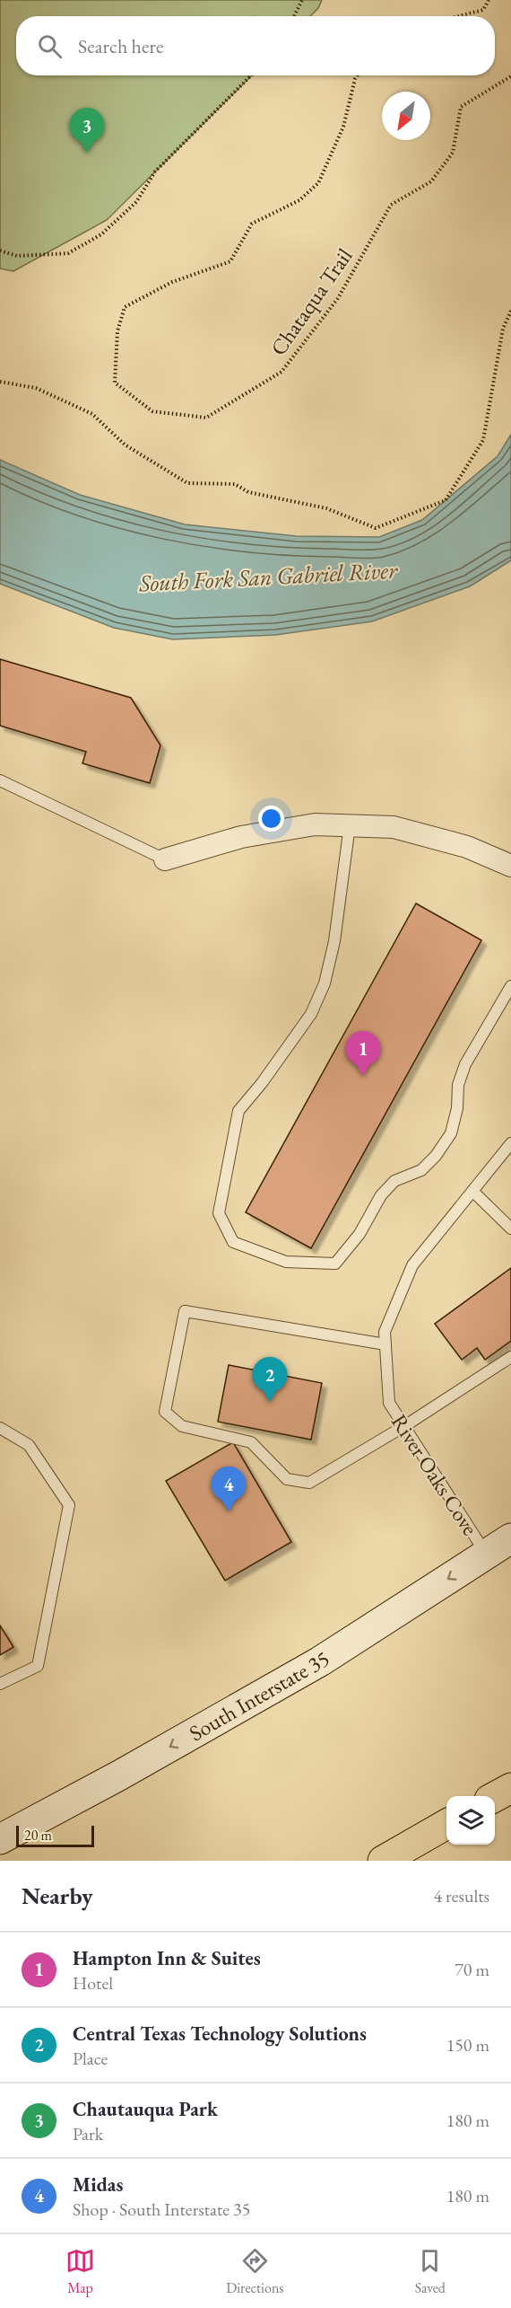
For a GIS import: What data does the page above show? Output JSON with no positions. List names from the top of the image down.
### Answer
{
  "streets": {
    "main road": ["South Interstate 35"],
    "lane": ["River Oaks Cove"],
    "path": ["Chataqua Trail"]
  },
  "crossings": [
    ["River Oaks Cove", "South Interstate 35"]
  ],
  "one_way": ["South Interstate 35"],
  "water": ["South Fork San Gabriel River"],
  "scale_bar": "20 m",
  "north": "bottom left",
  "page": {
    "search": "Search here",
    "pins": [
      "3",
      "1",
      "2",
      "4"
    ],
    "scale": "20 m",
    "heading": ["Nearby", "4 results"],
    "list": [
      {
        "mark": "1",
        "name": "Hampton Inn & Suites",
        "note": "Hotel",
        "value": "70 m"
      },
      {
        "mark": "2",
        "name": "Central Texas Technology Solutions",
        "note": "Place",
        "value": "150 m"
      },
      {
        "mark": "3",
        "name": "Chautauqua Park",
        "note": "Park",
        "value": "180 m"
      },
      {
        "mark": "4",
        "name": "Midas",
        "note": "Shop · South Interstate 35",
        "value": "180 m"
      }
    ],
    "nav": ["Map", "Directions", "Saved"]
  }
}
